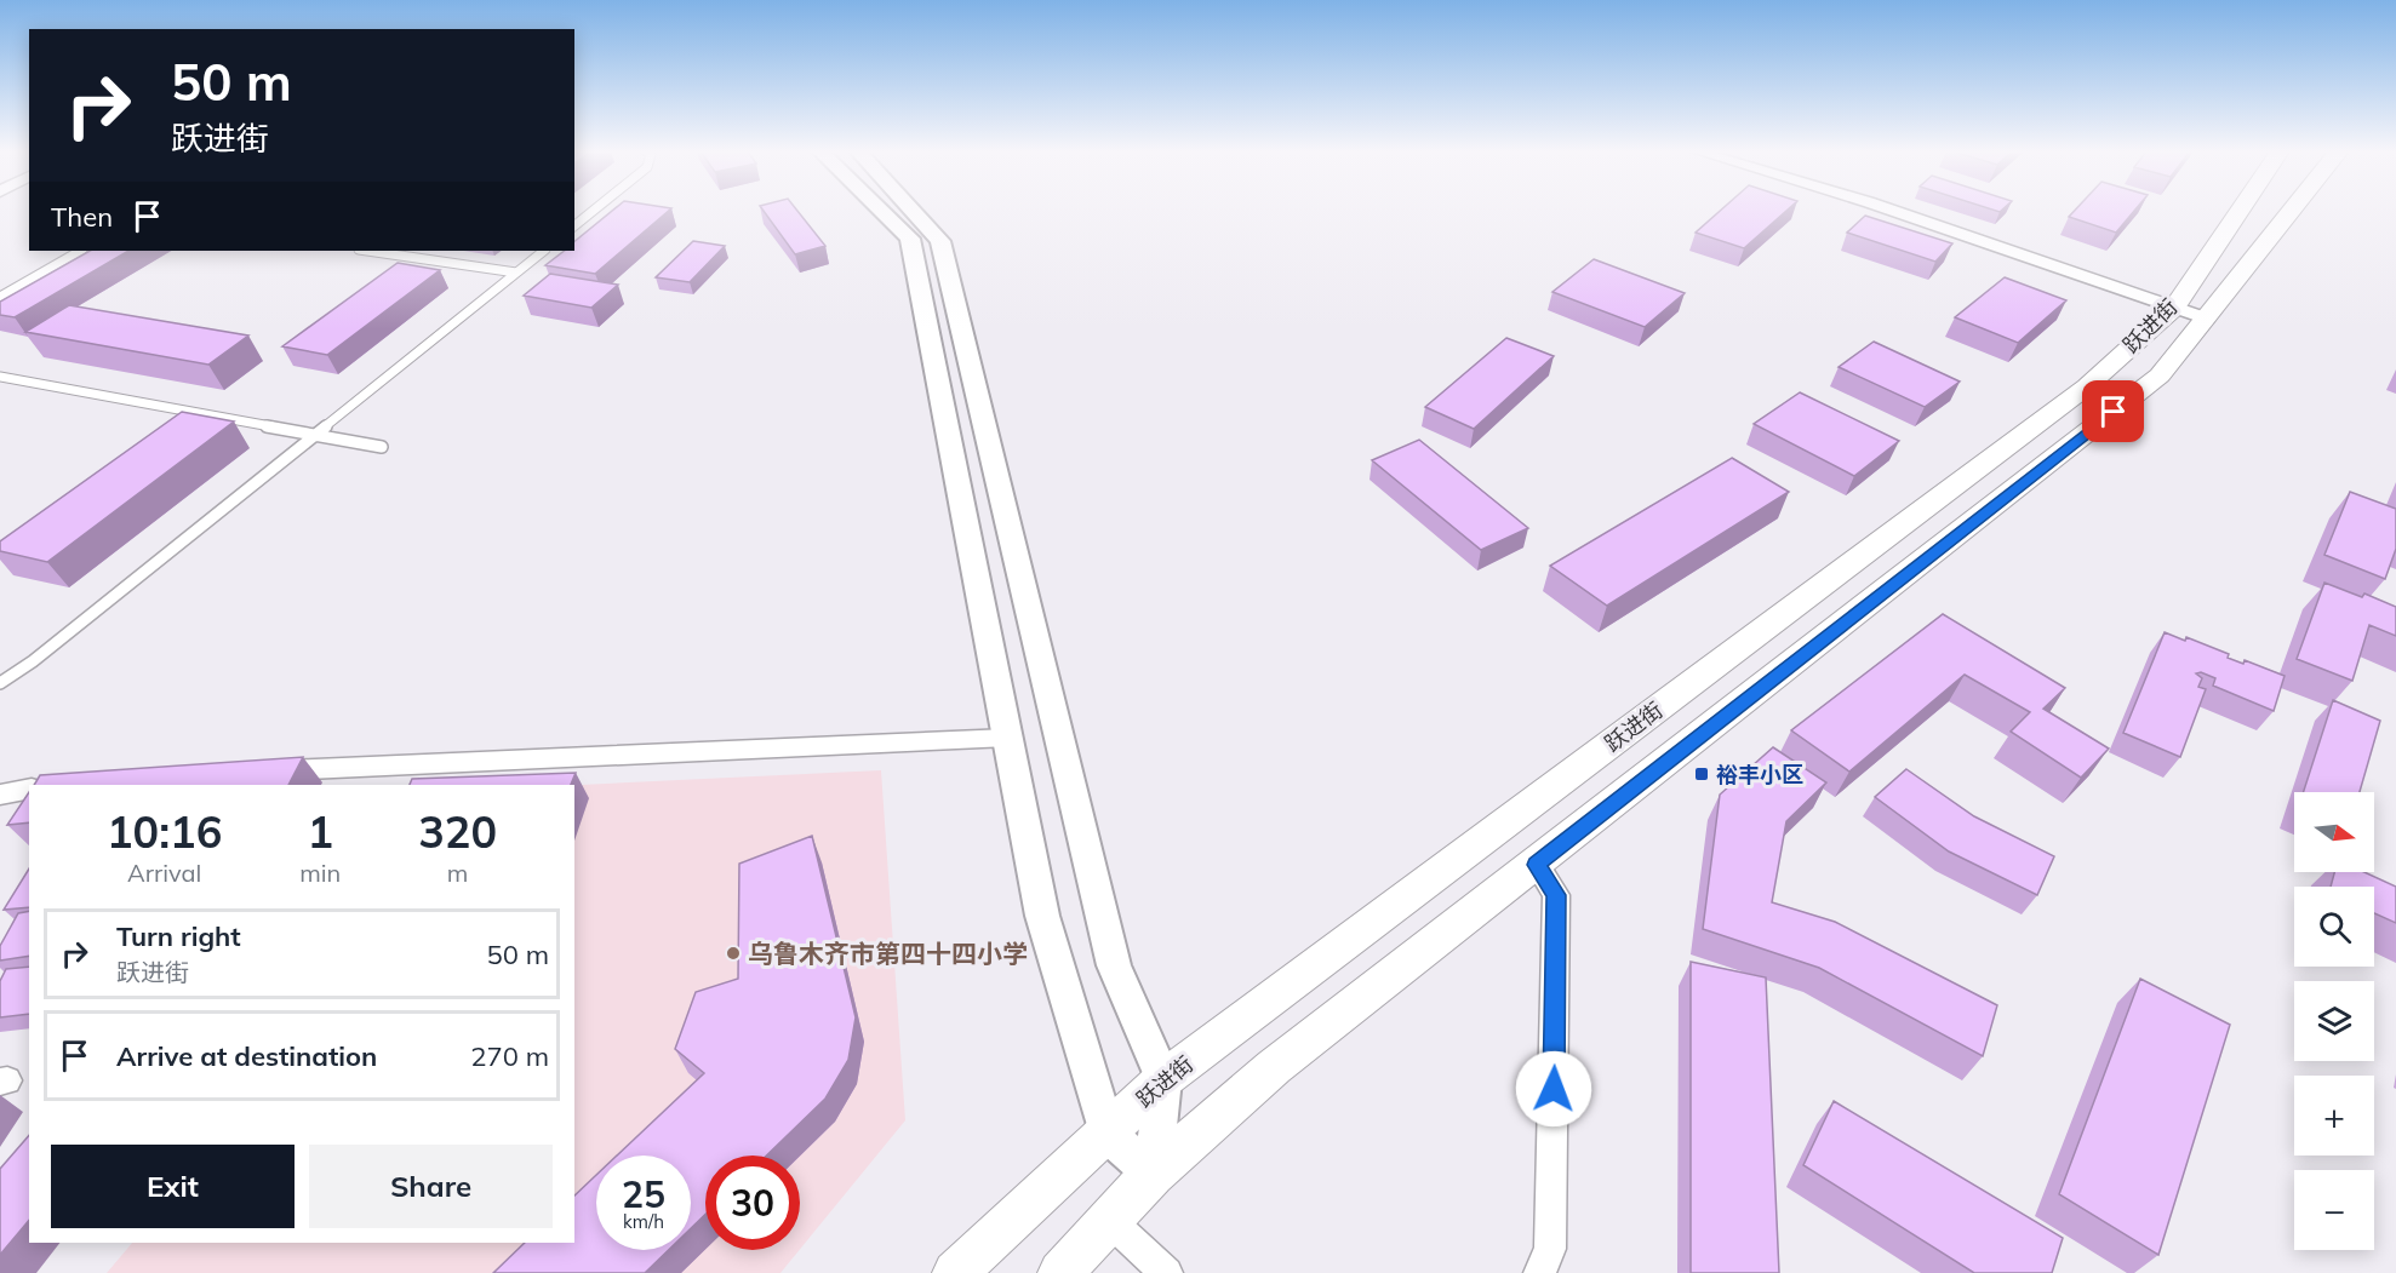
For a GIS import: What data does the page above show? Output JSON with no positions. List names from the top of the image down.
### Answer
{
  "streets": {
    "main road": ["跃进街"]
  },
  "places": {
    "transit": ["裕丰小区"],
    "other": ["乌鲁木齐市第四十四小学"]
  },
  "north": "right",
  "page": {
    "turn": ["50 m", "跃进街"],
    "then": "Then",
    "eta": [
      "10:16",
      "Arrival",
      "1",
      "min",
      "320",
      "m"
    ],
    "map_buttons": ["+", "−"],
    "list": [
      {
        "name": "Turn right",
        "note": "跃进街",
        "value": "50 m"
      },
      {
        "name": "Arrive at destination",
        "value": "270 m"
      }
    ],
    "buttons": ["Exit", "Share"],
    "speed": "25 km/h",
    "limit": "30"
  }
}
